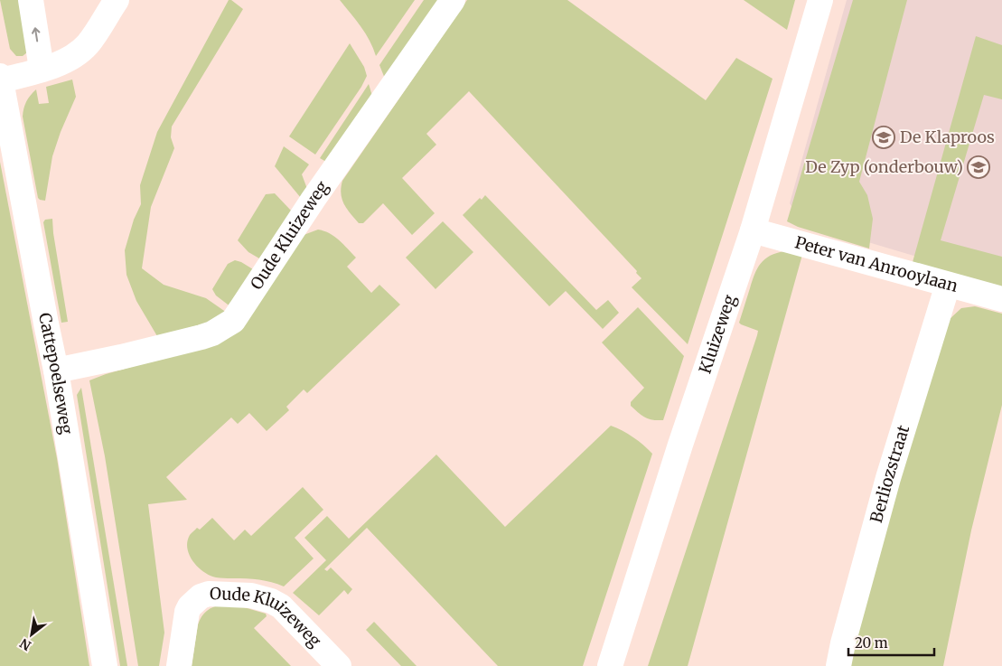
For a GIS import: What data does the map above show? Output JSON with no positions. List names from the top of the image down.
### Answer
{
  "streets": {
    "street": [
      "Oude Kluizeweg",
      "Peter van Anrooylaan",
      "Kluizeweg",
      "Cattepoelseweg",
      "Berliozstraat"
    ]
  },
  "crossings": [
    ["Oude Kluizeweg", "Cattepoelseweg"],
    ["Peter van Anrooylaan", "Kluizeweg"],
    ["Peter van Anrooylaan", "Berliozstraat"]
  ],
  "places": {
    "school or university": ["De Klaproos", "De Zyp (onderbouw)"]
  },
  "scale_bar": "20 m",
  "north": "bottom left"
}
